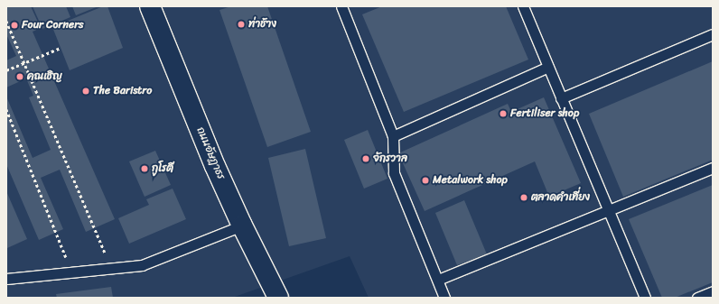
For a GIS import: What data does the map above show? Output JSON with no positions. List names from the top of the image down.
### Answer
{
  "streets": {
    "street": ["ถนนอัษฎาธร"]
  },
  "places": [
    "ท่าช้าง",
    "Four Corners",
    "คณเชิญ",
    "The Baristro",
    "Fertiliser shop",
    "จักรวาล",
    "กูโรตี",
    "Metalwork shop",
    "ตลาดคำเที่ยง"
  ]
}
